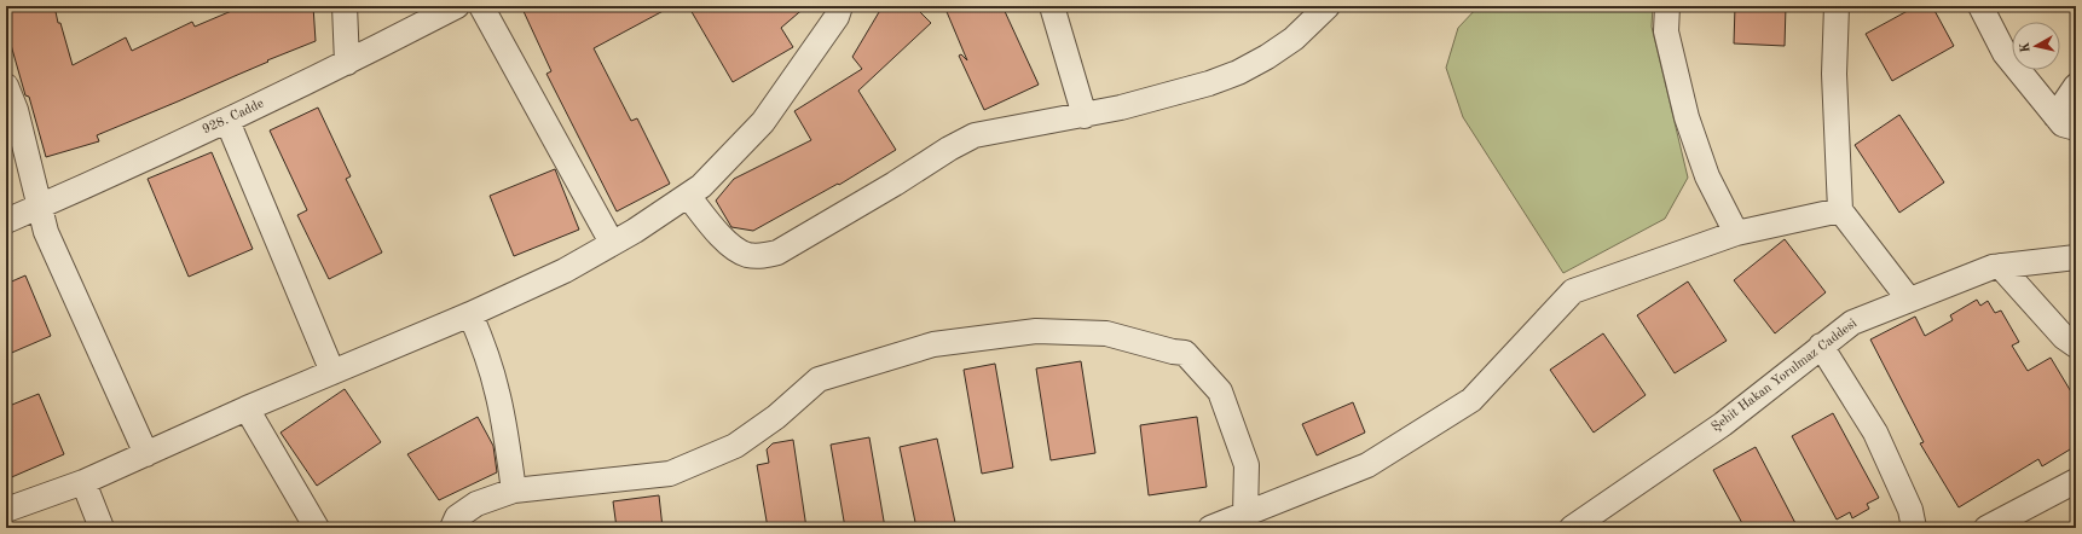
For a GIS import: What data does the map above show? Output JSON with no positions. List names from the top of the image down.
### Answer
{
  "streets": {
    "street": ["928. Cadde", "Şehit Hakan Yorulmaz Caddesi"]
  },
  "north": "left"
}
